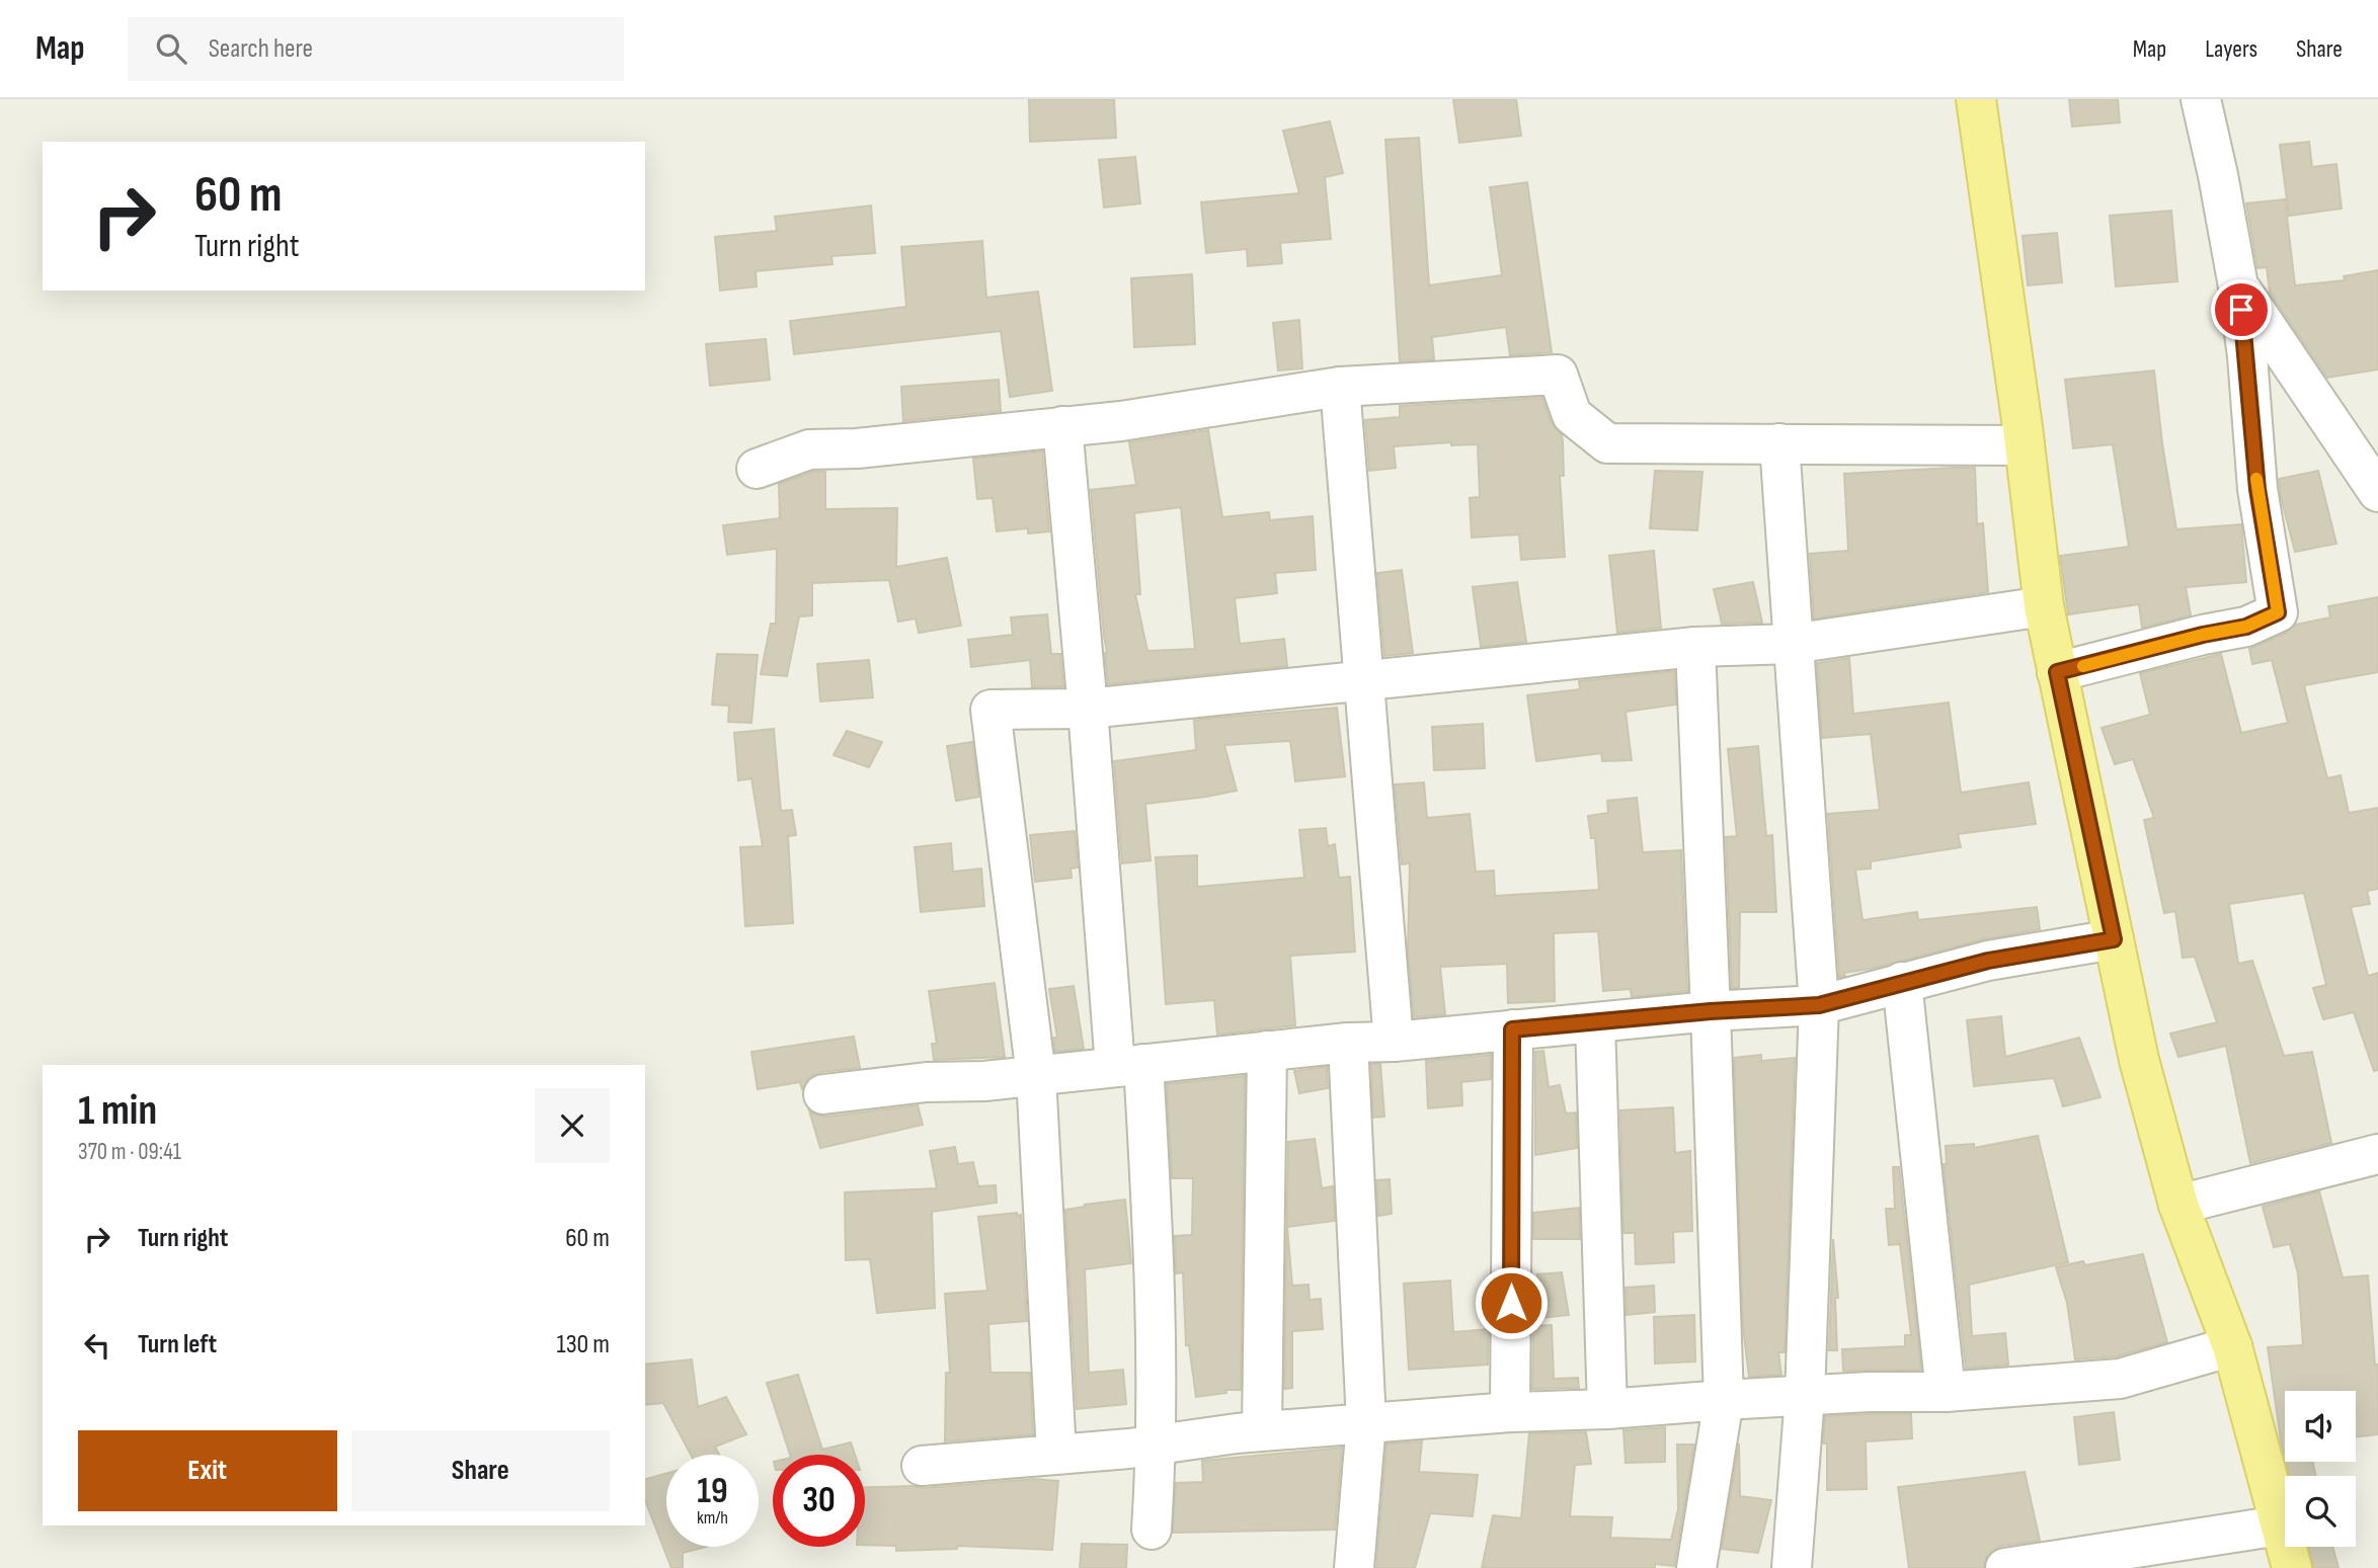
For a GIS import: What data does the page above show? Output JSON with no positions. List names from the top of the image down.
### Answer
{
  "page": {
    "header": "Map",
    "search": "Search here",
    "nav": ["Map", "Layers", "Share"],
    "turn": ["60 m", "Turn right"],
    "heading": ["1 min", "370 m · 09:41"],
    "list": [
      {
        "name": "Turn right",
        "value": "60 m"
      },
      {
        "name": "Turn left",
        "value": "130 m"
      }
    ],
    "buttons": ["Exit", "Share"],
    "speed": "19 km/h",
    "limit": "30"
  }
}
